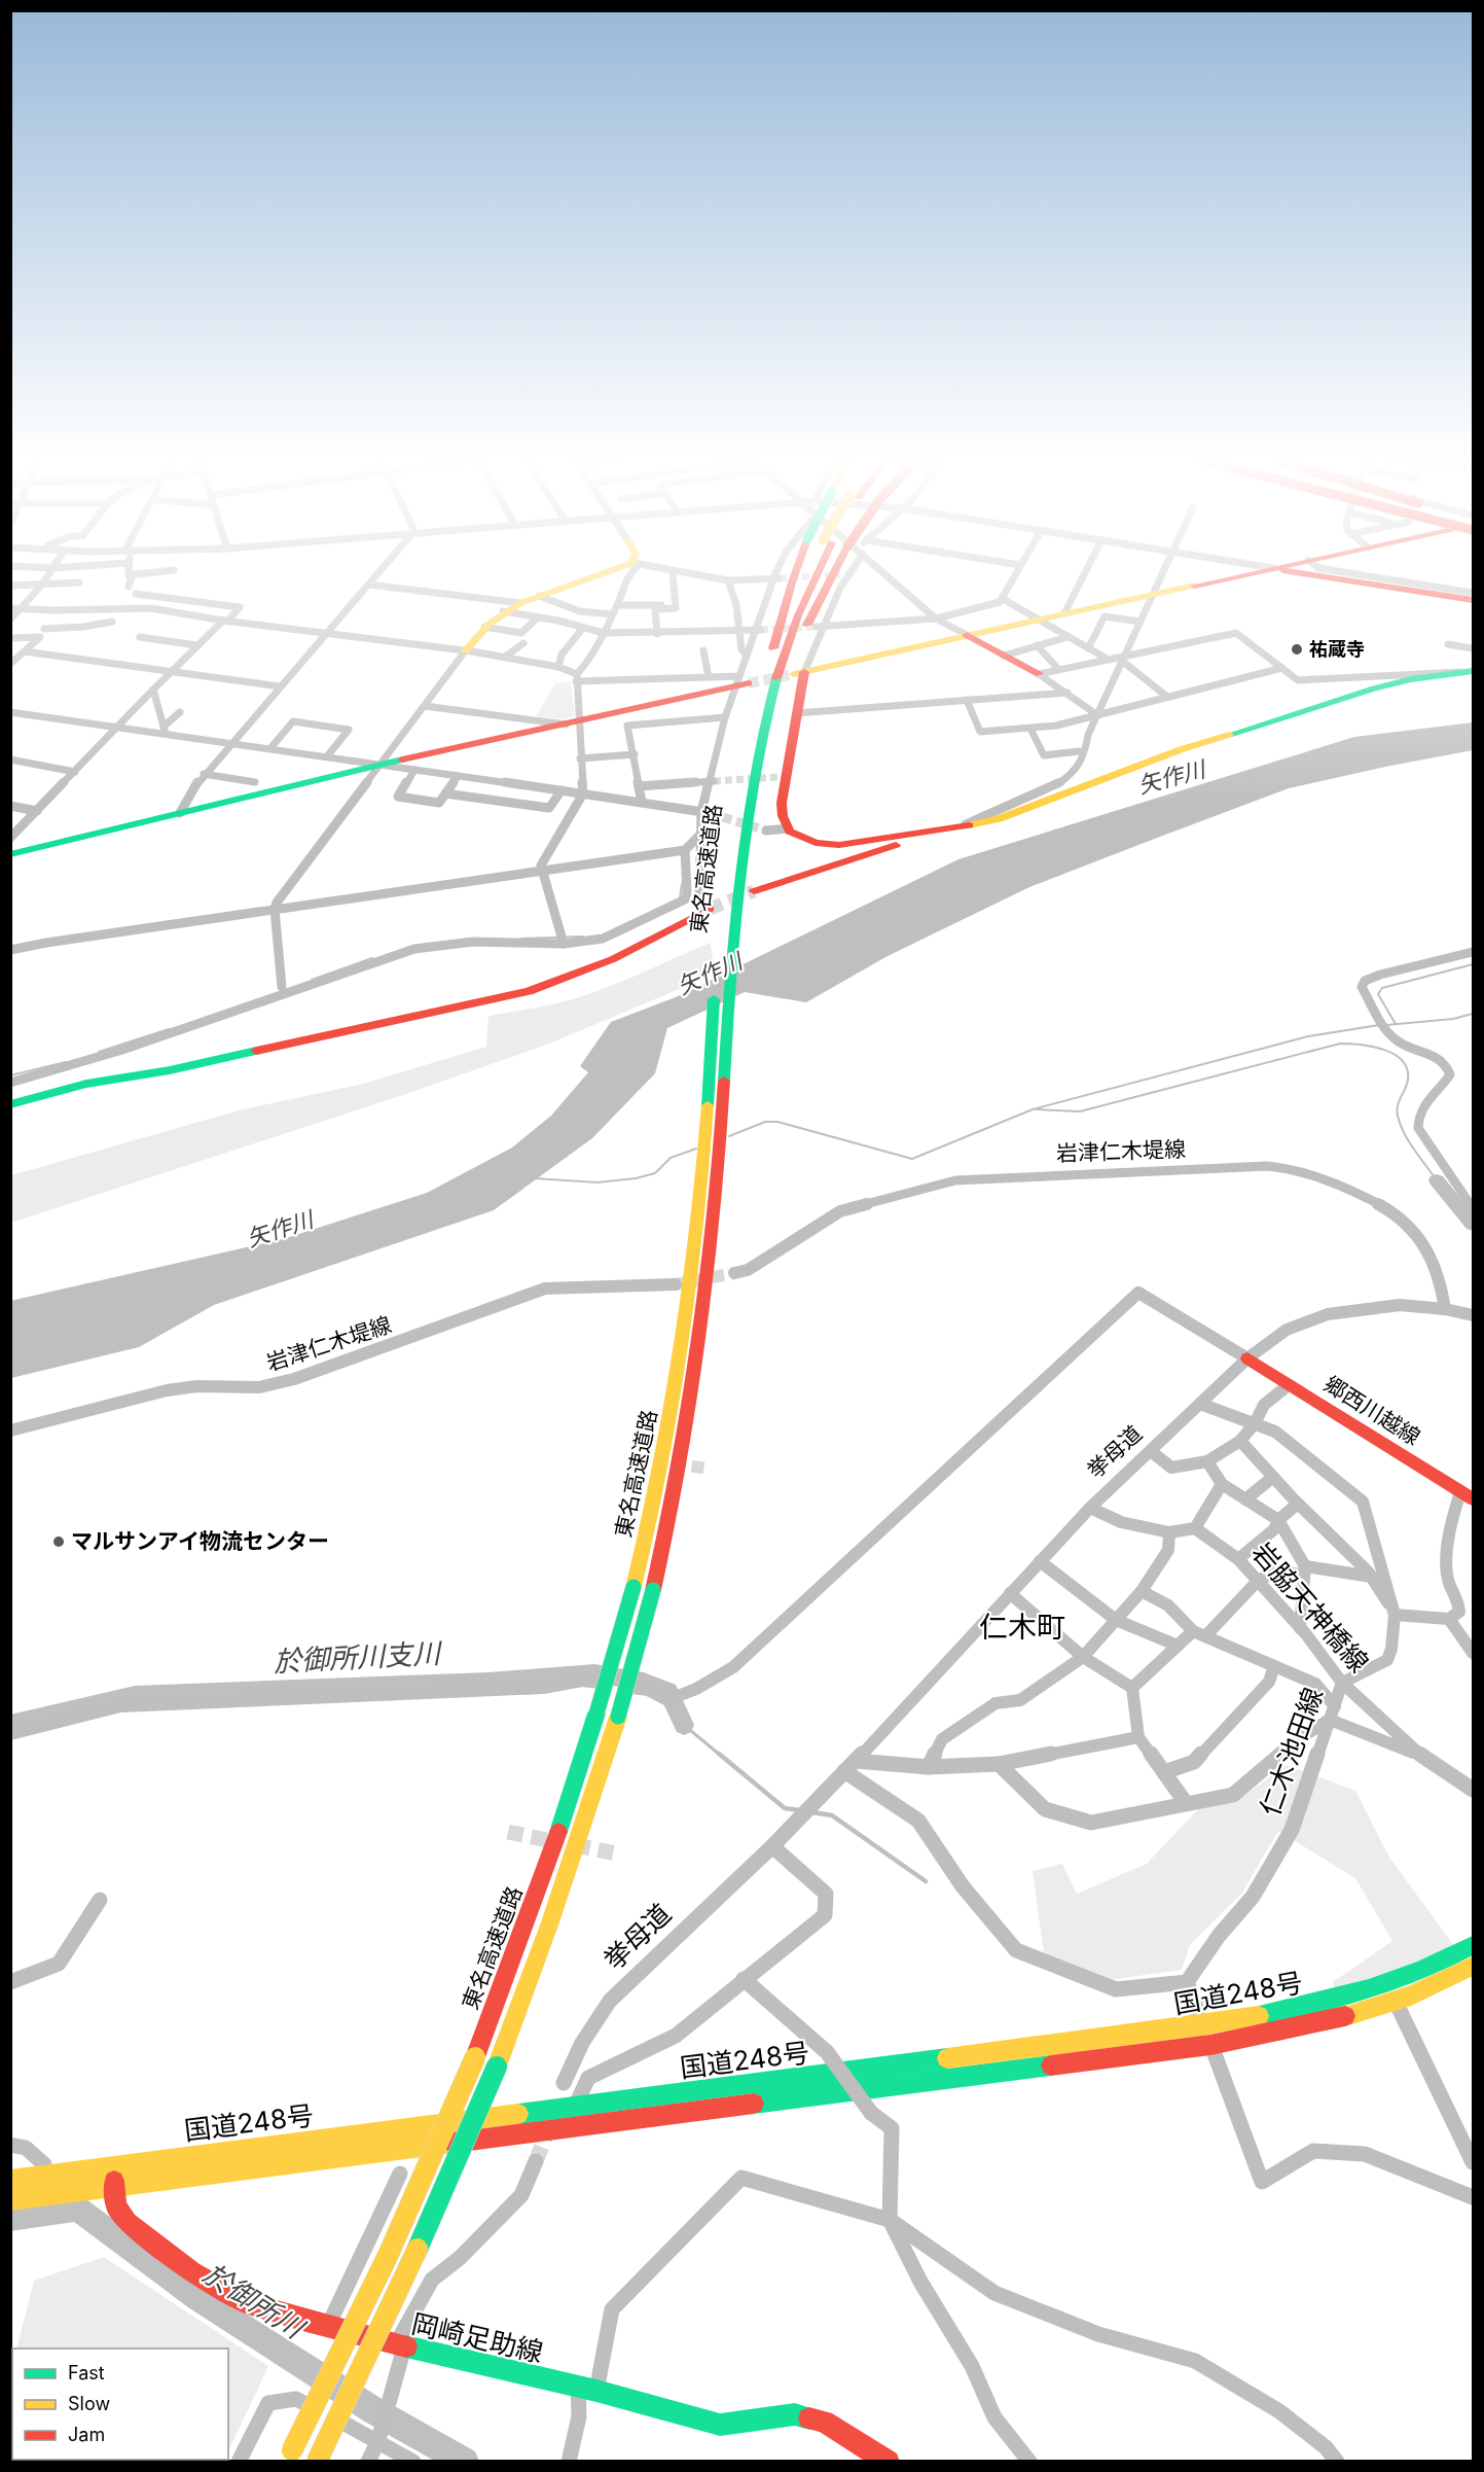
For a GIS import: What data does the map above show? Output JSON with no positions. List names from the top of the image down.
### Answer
{
  "streets": {
    "main road": [
      "東名高速道路",
      "郷西川越線",
      "国道248号",
      "岡崎足助線"
    ],
    "street": [
      "岩津仁木堤線",
      "挙母道",
      "岩脇天神橋線",
      "仁木池田線"
    ]
  },
  "crossings": [
    ["岩津仁木堤線", "挙母道"],
    ["郷西川越線", "挙母道"],
    ["岩脇天神橋線", "仁木池田線"],
    ["国道248号", "岡崎足助線"]
  ],
  "districts": ["仁木町"],
  "water": ["矢作川", "於御所川支川", "於御所川"],
  "places": ["祐蔵寺", "マルサンアイ物流センター"],
  "legend": ["Fast", "Slow", "Jam"]
}
